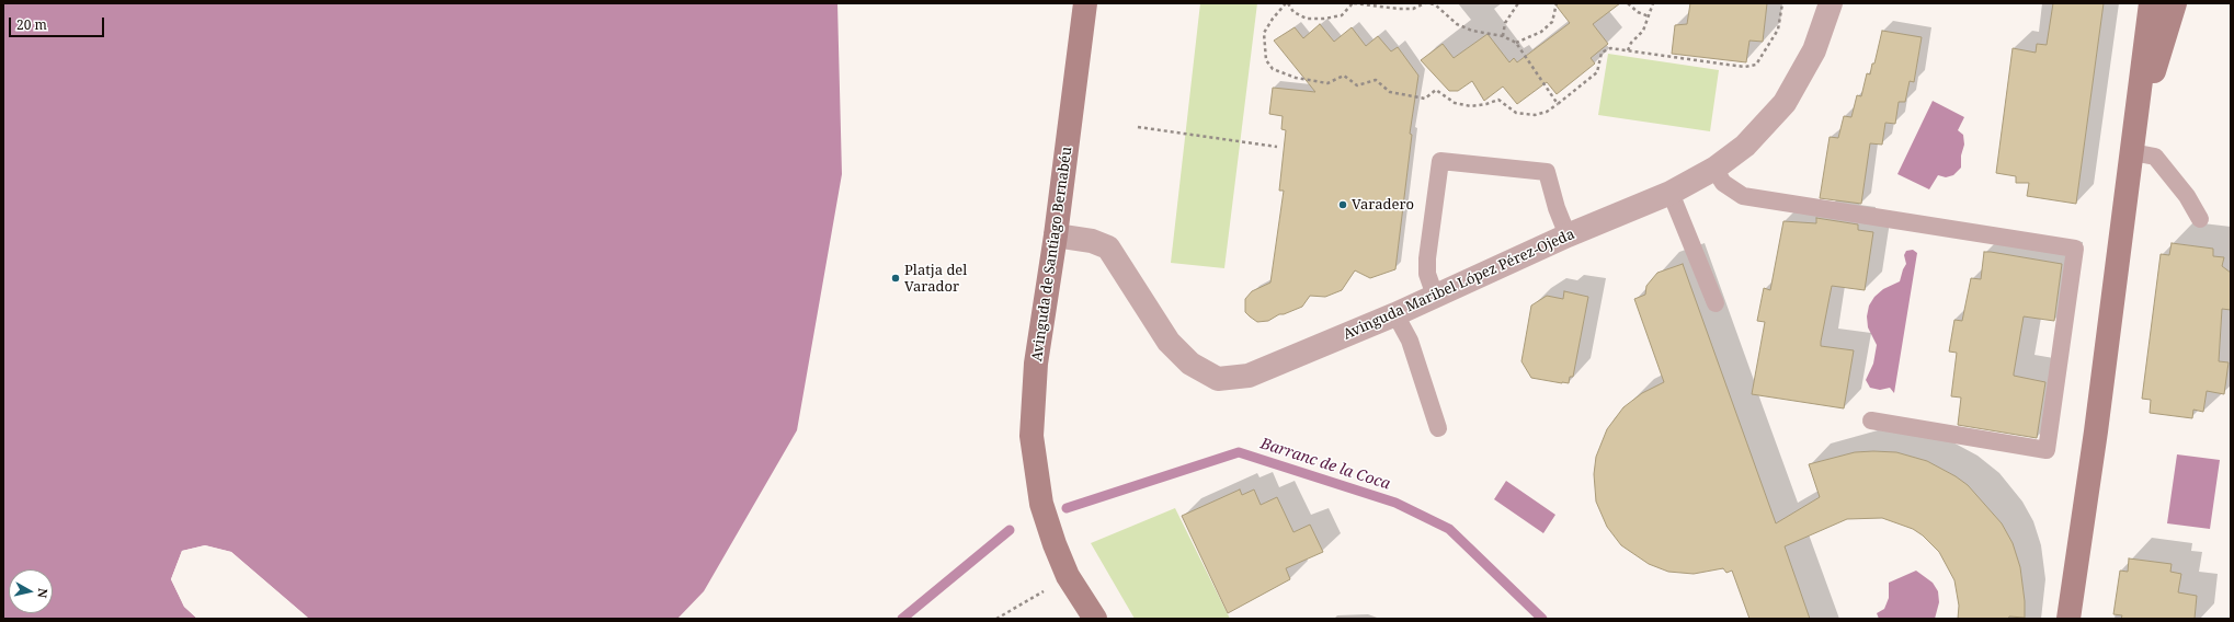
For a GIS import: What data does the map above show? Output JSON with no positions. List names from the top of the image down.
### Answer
{
  "streets": {
    "main road": ["Avinguda de Santiago Bernabéu"],
    "street": ["Avinguda Maribel López Pérez-Ojeda"]
  },
  "crossings": [
    ["Avinguda de Santiago Bernabéu", "Avinguda Maribel López Pérez-Ojeda"]
  ],
  "water": ["Barranc de la Coca"],
  "places": ["Varadero", "Platja del Varador"],
  "scale_bar": "20 m",
  "north": "right"
}
